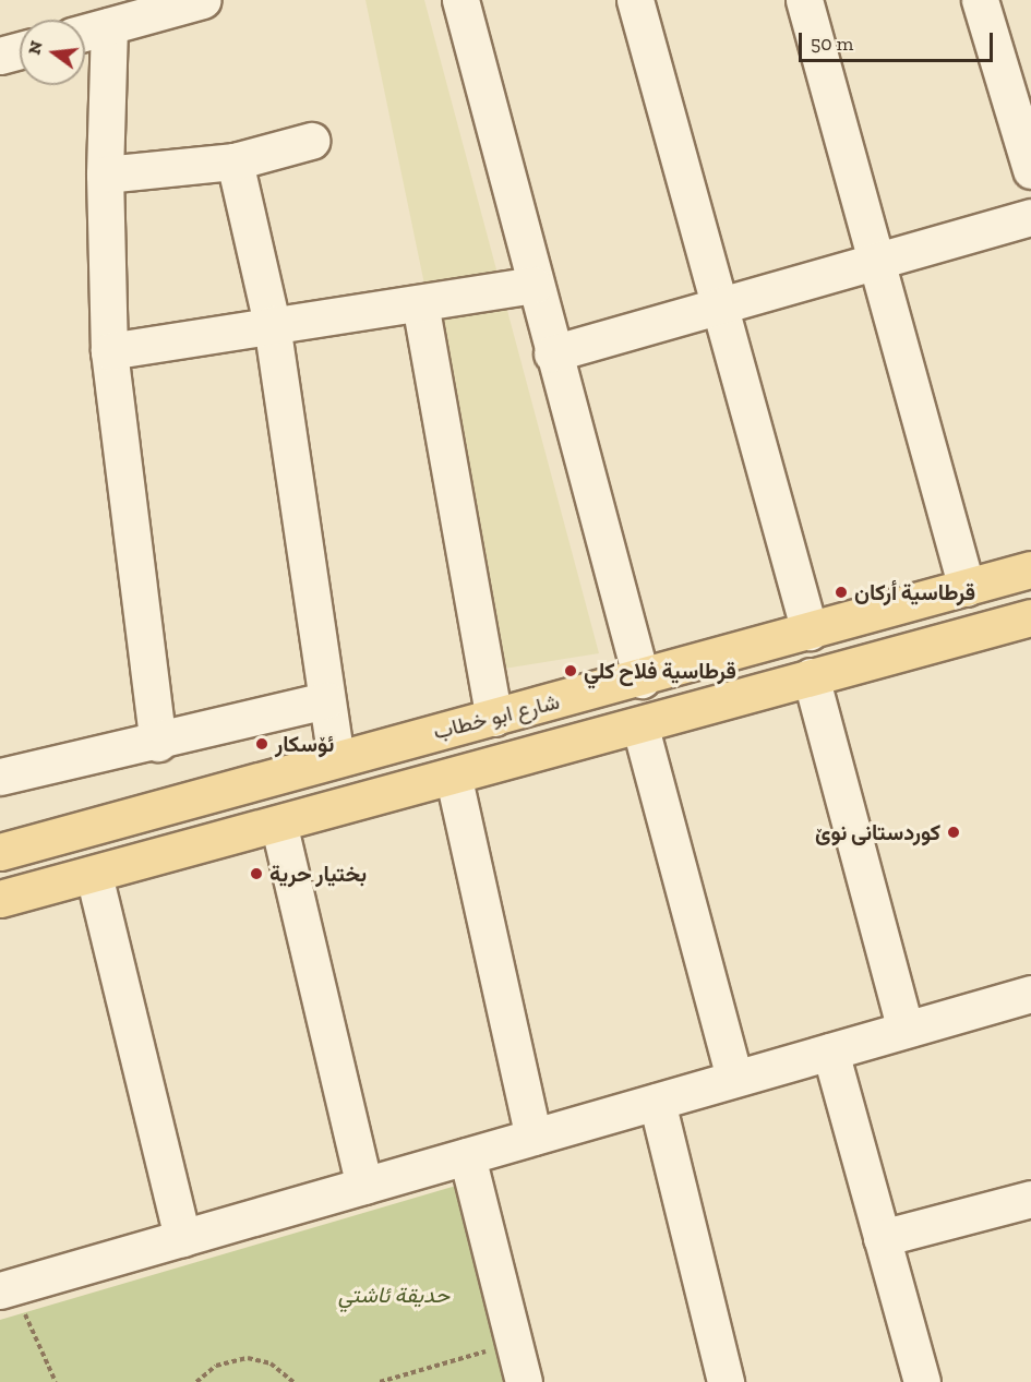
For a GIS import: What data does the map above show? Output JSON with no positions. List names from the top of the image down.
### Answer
{
  "streets": {
    "main road": ["شارع ابو خطاب"]
  },
  "parks": ["حديقة ئاشتي"],
  "places": [
    "قرطاسية أركان",
    "قرطاسية فلاح كلي",
    "ئۆسکار",
    "کوردستانی نوێ",
    "بختيار حرية"
  ],
  "scale_bar": "50 m",
  "north": "left"
}
